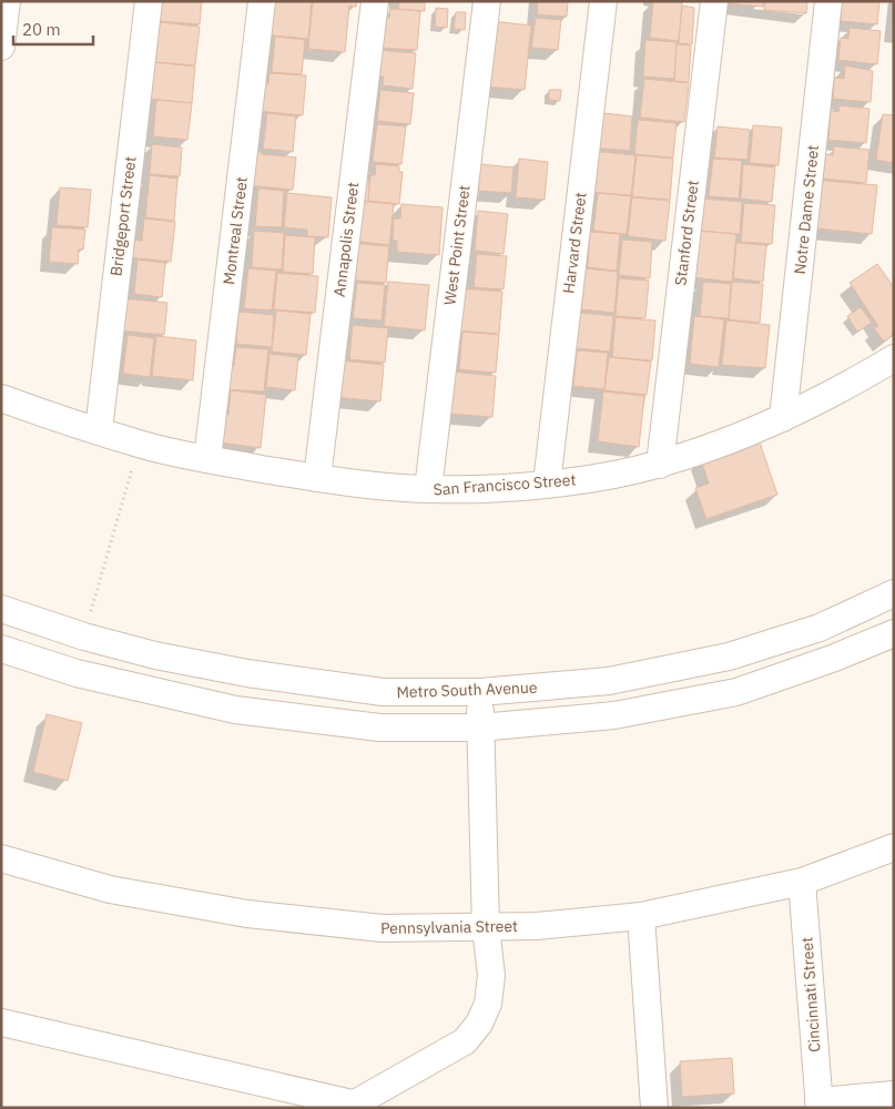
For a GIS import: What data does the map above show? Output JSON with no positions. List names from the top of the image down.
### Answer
{
  "streets": {
    "street": [
      "Notre Dame Street",
      "Bridgeport Street",
      "Montreal Street",
      "Stanford Street",
      "Annapolis Street",
      "Harvard Street",
      "West Point Street",
      "San Francisco Street",
      "Metro South Avenue",
      "Pennsylvania Street",
      "Cincinnati Street"
    ]
  },
  "crossings": [
    ["Notre Dame Street", "San Francisco Street"],
    ["Bridgeport Street", "San Francisco Street"],
    ["Montreal Street", "San Francisco Street"],
    ["Stanford Street", "San Francisco Street"],
    ["Annapolis Street", "San Francisco Street"],
    ["Harvard Street", "San Francisco Street"],
    ["West Point Street", "San Francisco Street"],
    ["Pennsylvania Street", "Cincinnati Street"]
  ],
  "scale_bar": "20 m"
}
